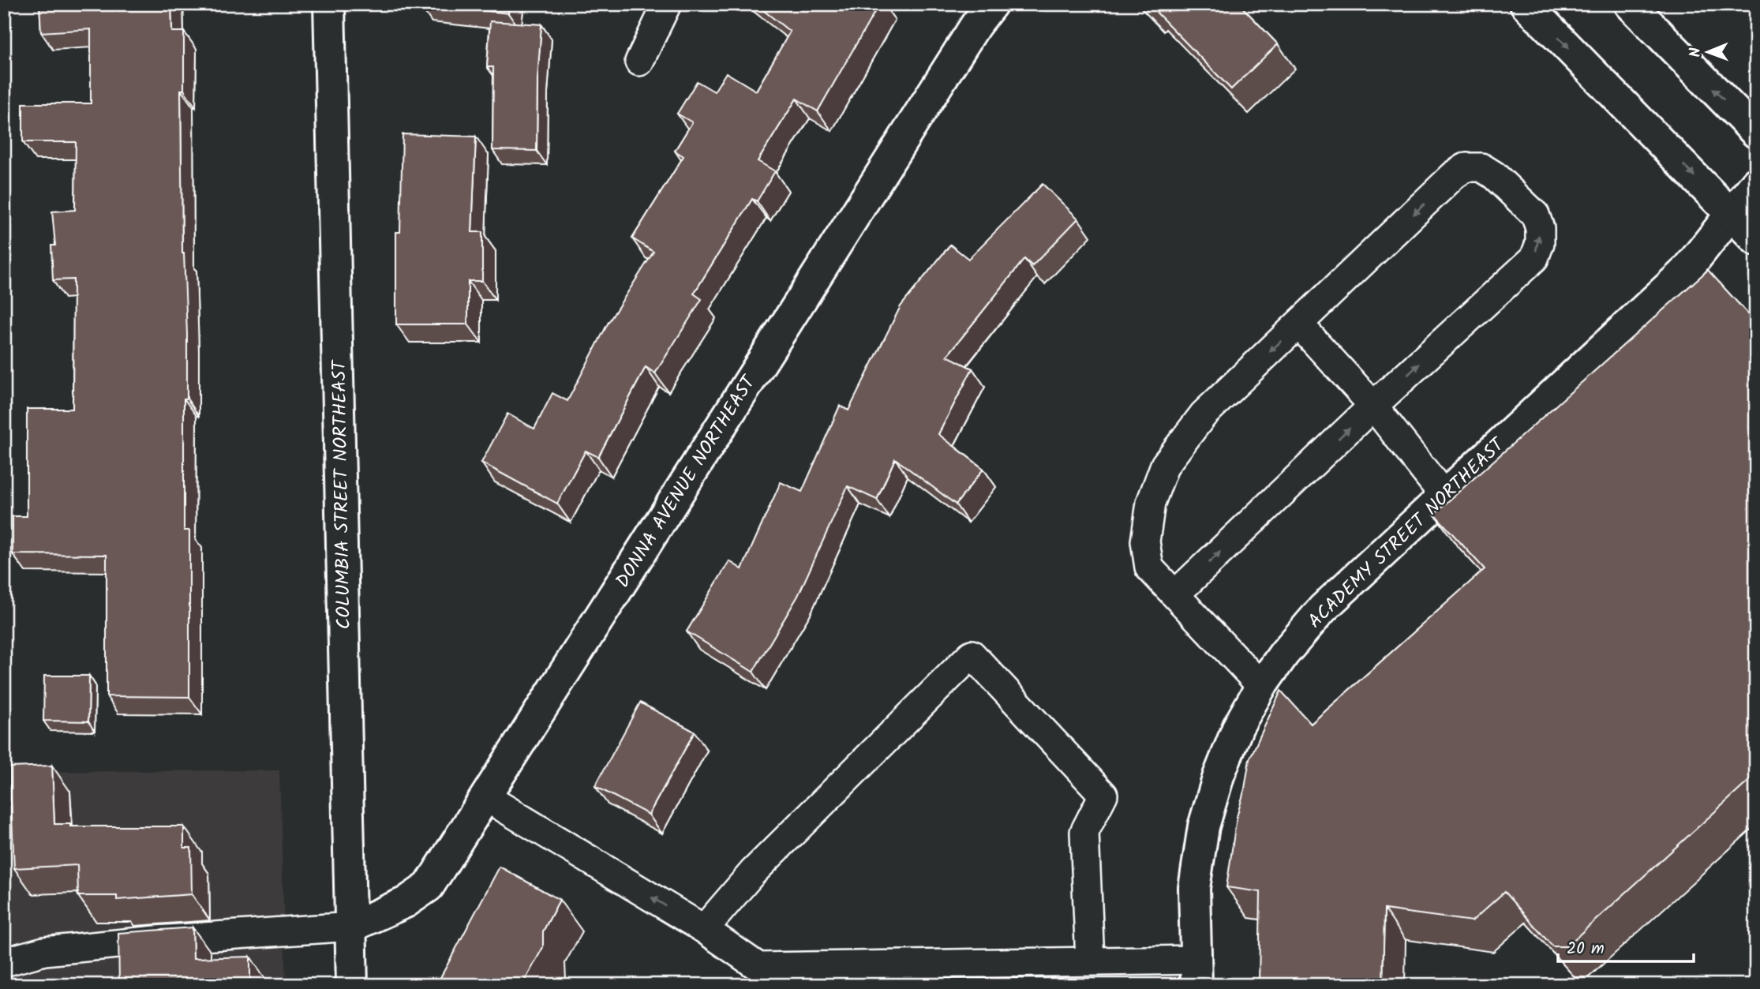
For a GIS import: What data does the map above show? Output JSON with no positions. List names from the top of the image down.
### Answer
{
  "streets": {
    "street": ["DONNA AVENUE NORTHEAST", "COLUMBIA STREET NORTHEAST", "ACADEMY STREET NORTHEAST"]
  },
  "crossings": [
    ["DONNA AVENUE NORTHEAST", "COLUMBIA STREET NORTHEAST"]
  ],
  "scale_bar": "20 m",
  "north": "left"
}
